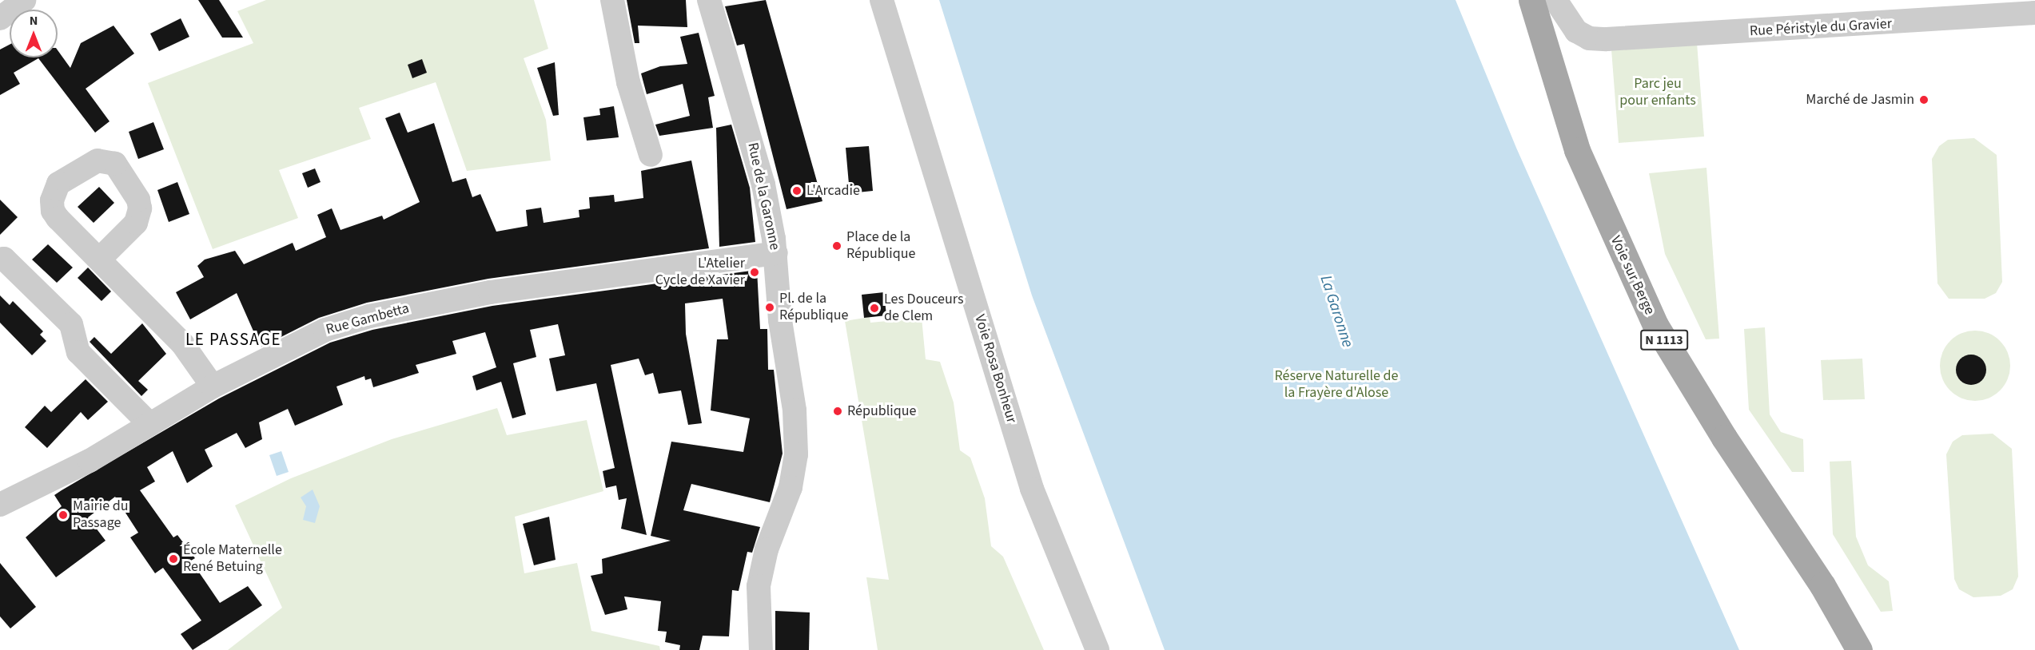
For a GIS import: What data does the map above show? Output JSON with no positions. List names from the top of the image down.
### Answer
{
  "streets": {
    "main road": ["Voie sur Berge", "N 1113"],
    "street": [
      "Rue Péristyle du Gravier",
      "Rue de la Garonne",
      "Rue Gambetta",
      "Voie Rosa Bonheur"
    ]
  },
  "crossings": [
    ["Rue de la Garonne", "Rue Gambetta"]
  ],
  "districts": ["LE PASSAGE"],
  "water": ["La Garonne"],
  "parks": ["Parc jeu pour enfants", "Réserve Naturelle de la Frayère d'Alose"],
  "places": [
    "Marché de Jasmin",
    "L'Arcadie",
    "Place de la République",
    "L'Atelier Cycle de Xavier",
    "Pl. de la République",
    "Les Douceurs de Clem",
    "République",
    "Mairie du Passage",
    "École Maternelle René Betuing"
  ],
  "north": "top"
}
